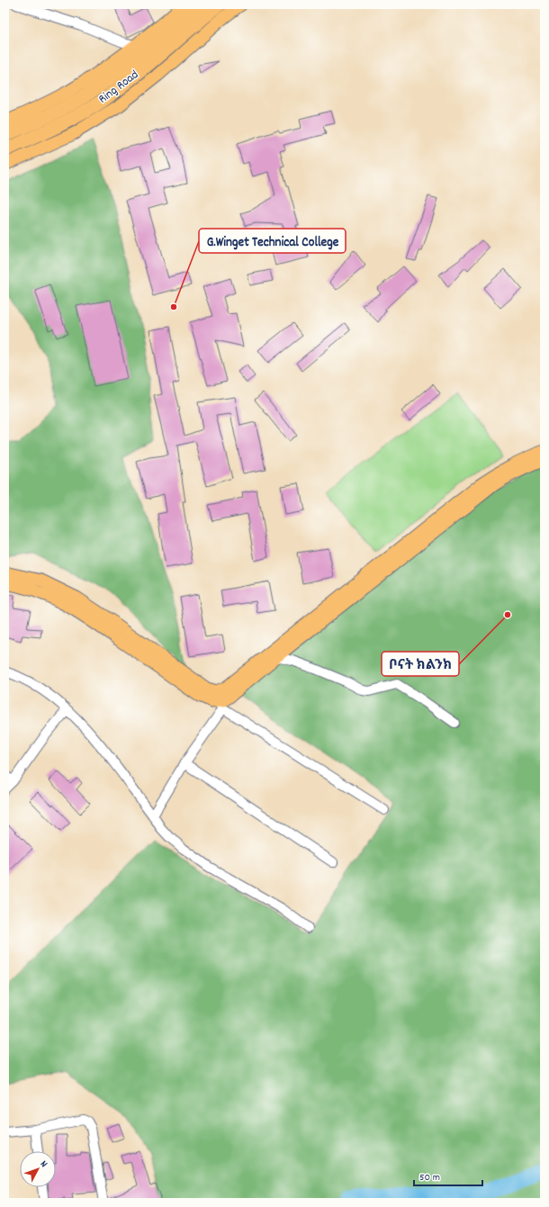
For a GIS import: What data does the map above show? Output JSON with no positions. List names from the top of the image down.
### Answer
{
  "streets": {
    "highway": ["Ring Road"]
  },
  "places": ["G.Winget Technical College", "ቦናት ክልንክ"],
  "scale_bar": "50 m",
  "north": "top right"
}
